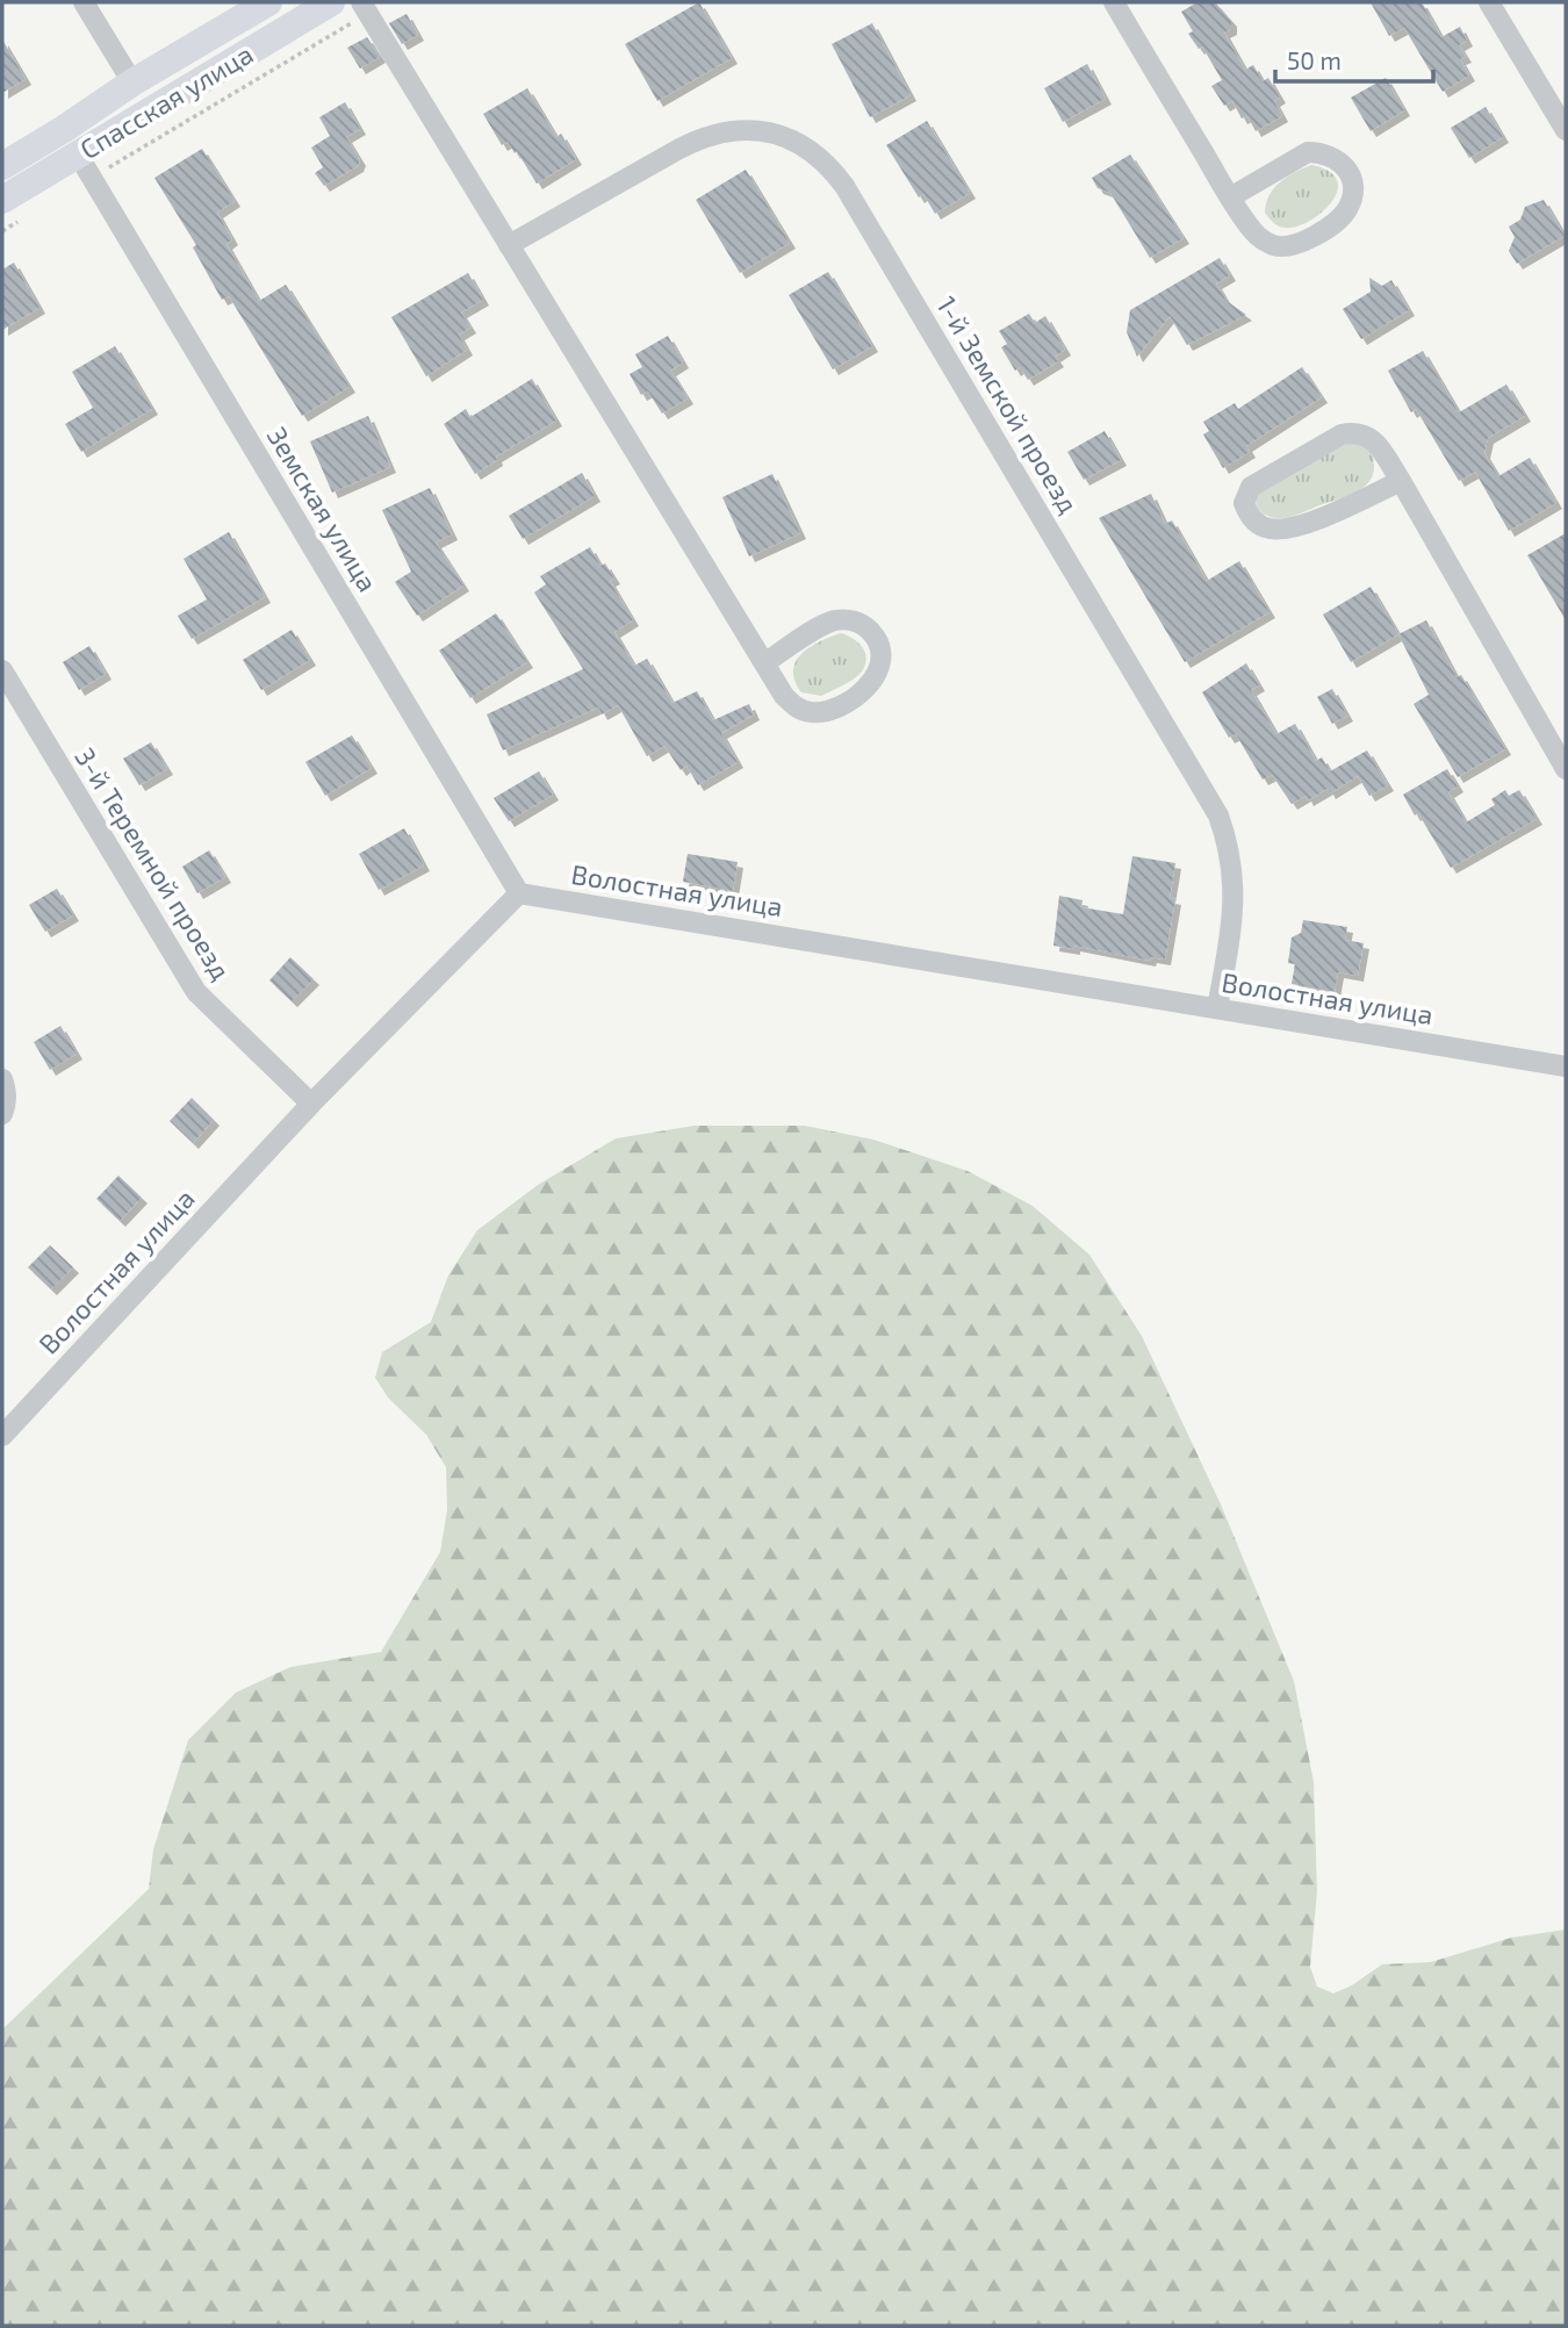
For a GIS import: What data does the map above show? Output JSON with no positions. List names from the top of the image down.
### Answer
{
  "streets": {
    "street": [
      "Спасская улица",
      "1-й Земской проезд",
      "Земская улица",
      "3-й Теремной проезд",
      "Волостная улица"
    ]
  },
  "crossings": [
    ["Спасская улица", "Земская улица"],
    ["1-й Земской проезд", "Волостная улица"],
    ["Земская улица", "Волостная улица"],
    ["3-й Теремной проезд", "Волостная улица"]
  ],
  "scale_bar": "50 m"
}
